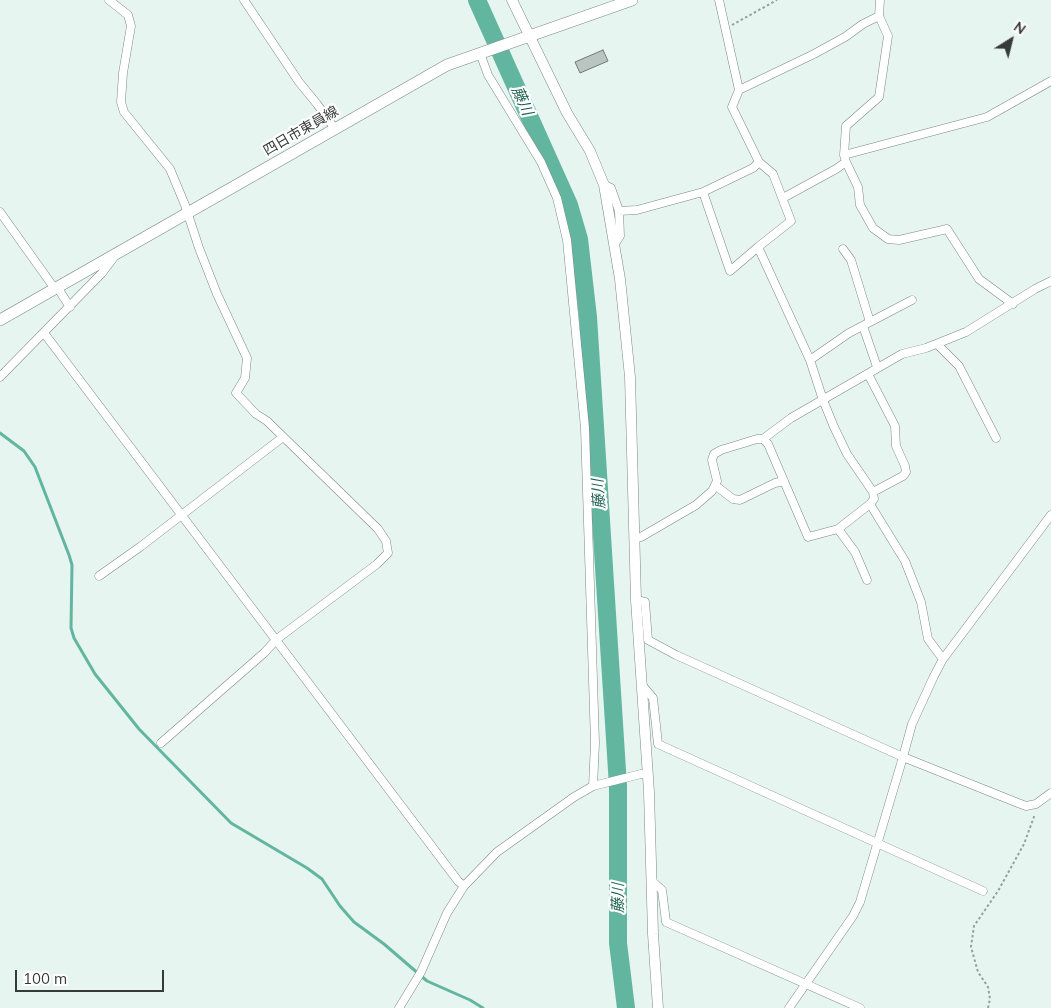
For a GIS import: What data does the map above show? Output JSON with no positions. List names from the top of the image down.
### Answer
{
  "streets": {
    "main road": ["四日市東員線"]
  },
  "water": ["藤川"],
  "scale_bar": "100 m",
  "north": "top right"
}
